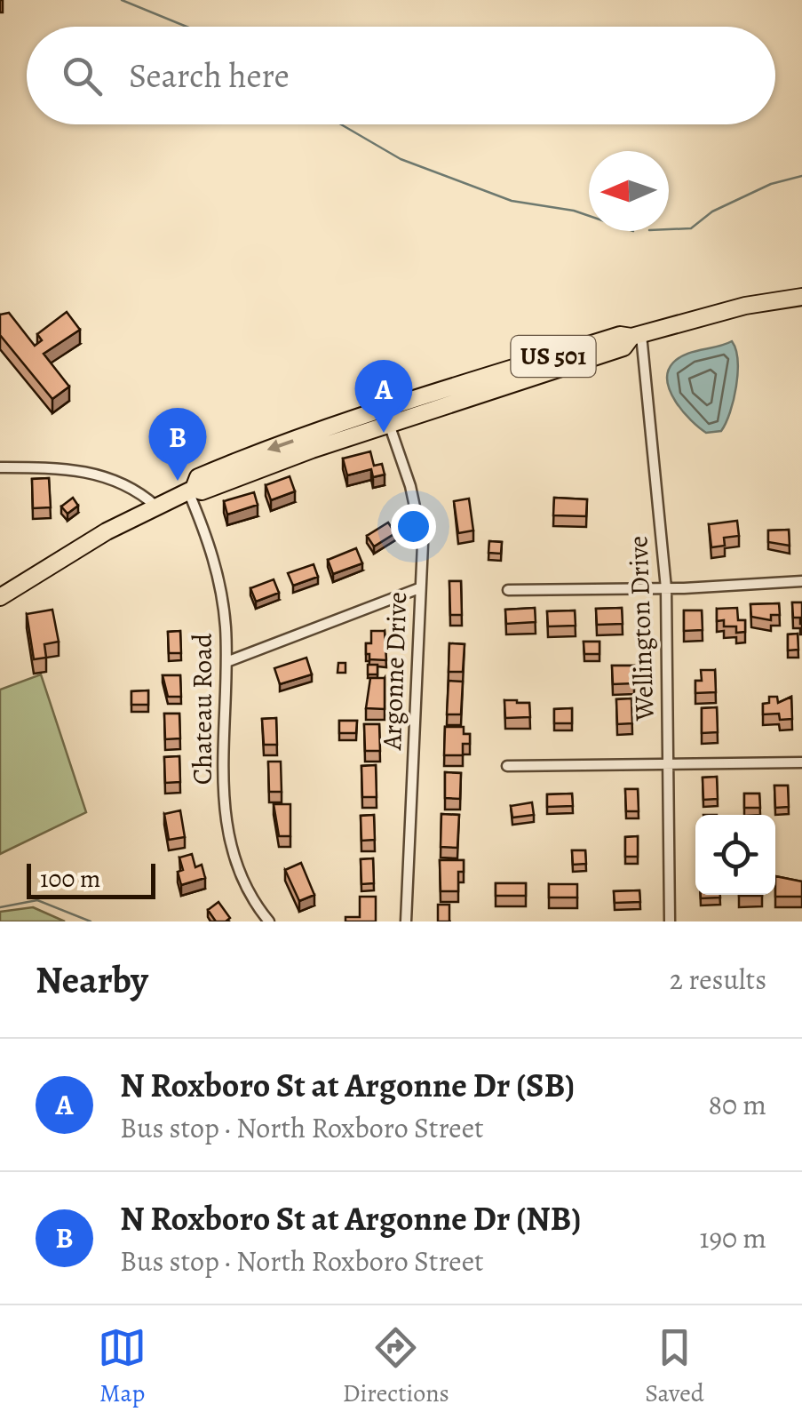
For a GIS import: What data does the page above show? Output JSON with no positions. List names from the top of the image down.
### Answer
{
  "streets": {
    "highway": ["US 501"],
    "street": ["Wellington Drive", "Argonne Drive", "Chateau Road"]
  },
  "crossings": [
    ["US 501", "Wellington Drive"],
    ["US 501", "Argonne Drive"],
    ["US 501", "Chateau Road"]
  ],
  "scale_bar": "100 m",
  "north": "left",
  "page": {
    "search": "Search here",
    "pins": ["A", "B"],
    "scale": "100 m",
    "heading": ["Nearby", "2 results"],
    "list": [
      {
        "mark": "A",
        "name": "N Roxboro St at Argonne Dr (SB)",
        "note": "Bus stop · North Roxboro Street",
        "value": "80 m"
      },
      {
        "mark": "B",
        "name": "N Roxboro St at Argonne Dr (NB)",
        "note": "Bus stop · North Roxboro Street",
        "value": "190 m"
      }
    ],
    "nav": ["Map", "Directions", "Saved"]
  }
}
